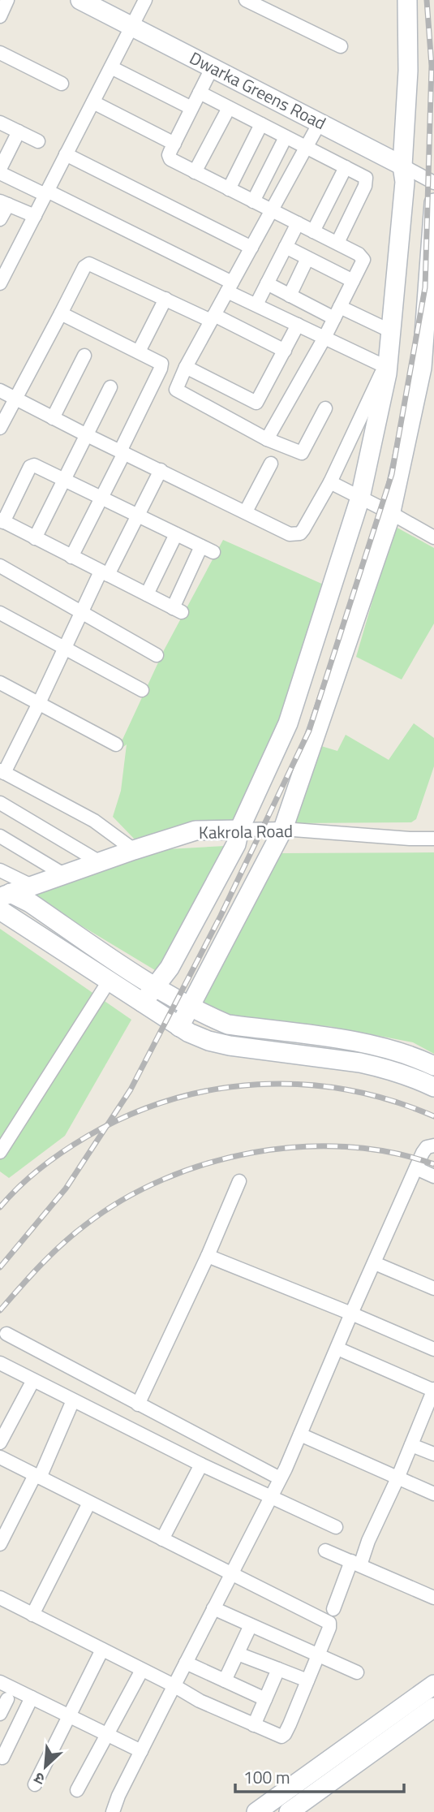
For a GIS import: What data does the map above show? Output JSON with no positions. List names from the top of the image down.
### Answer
{
  "streets": {
    "street": ["Dwarka Greens Road", "Kakrola Road"]
  },
  "scale_bar": "100 m",
  "north": "bottom left"
}
